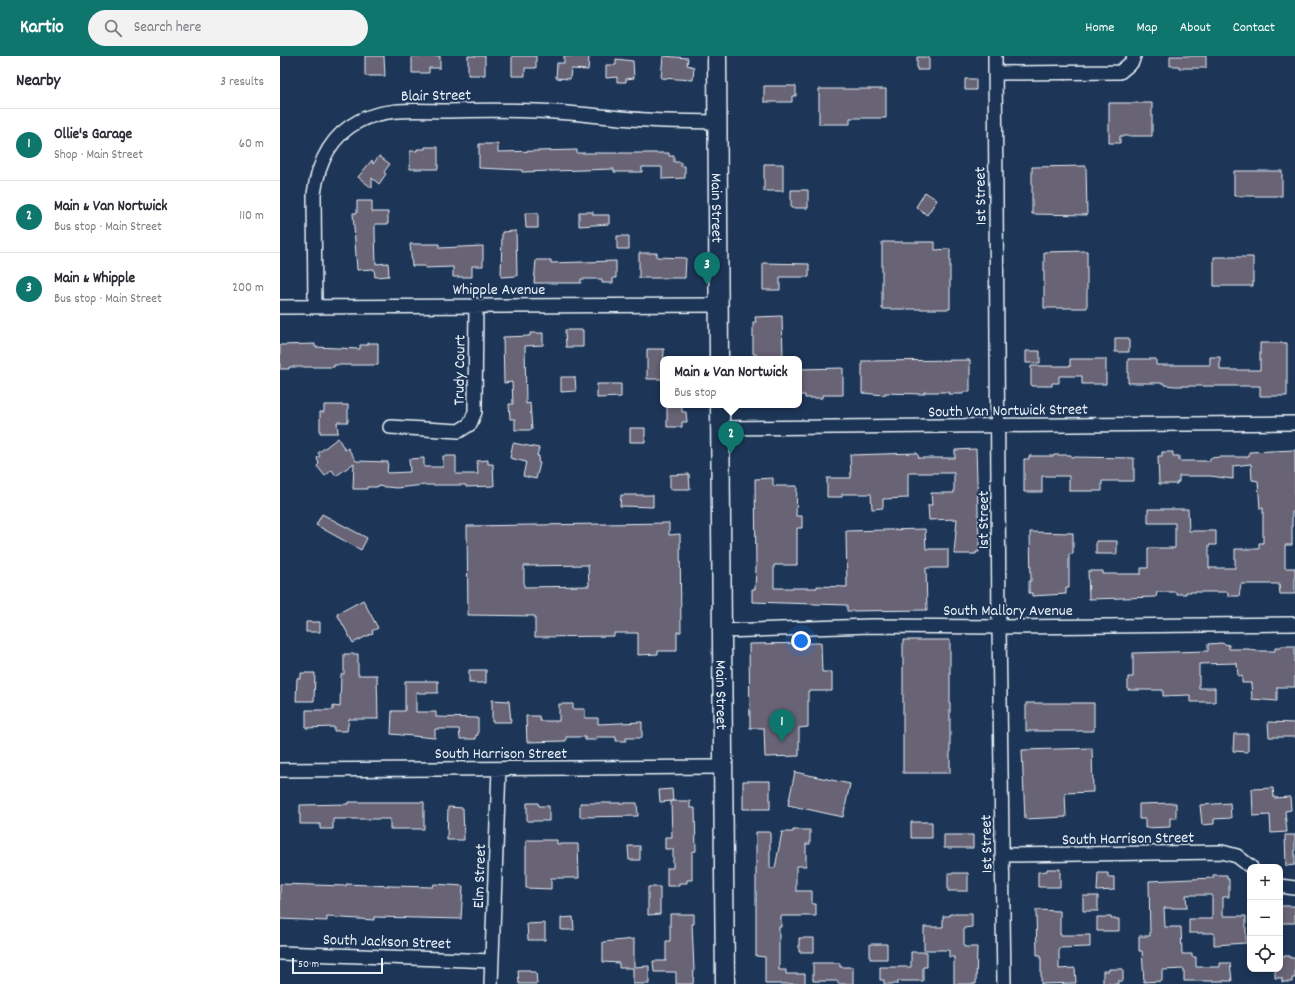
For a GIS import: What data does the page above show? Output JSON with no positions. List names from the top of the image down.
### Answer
{
  "streets": {
    "main road": ["Main Street"],
    "street": [
      "Blair Street",
      "1st Street",
      "Whipple Avenue",
      "Trudy Court",
      "South Van Nortwick Street",
      "South Mallory Avenue",
      "South Harrison Street",
      "Elm Street",
      "South Jackson Street"
    ]
  },
  "crossings": [
    ["Blair Street", "Main Street"],
    ["Blair Street", "Whipple Avenue"],
    ["1st Street", "South Van Nortwick Street"],
    ["1st Street", "South Mallory Avenue"],
    ["1st Street", "South Harrison Street"],
    ["Main Street", "Whipple Avenue"],
    ["Main Street", "South Van Nortwick Street"],
    ["Main Street", "South Mallory Avenue"],
    ["Main Street", "South Harrison Street"],
    ["Whipple Avenue", "Trudy Court"],
    ["South Harrison Street", "Elm Street"],
    ["Elm Street", "South Jackson Street"]
  ],
  "scale_bar": "50 m",
  "page": {
    "header": "Kartio",
    "search": "Search here",
    "nav": [
      "Home",
      "Map",
      "About",
      "Contact"
    ],
    "heading": ["Nearby", "3 results"],
    "list": [
      {
        "mark": "1",
        "name": "Ollie's Garage",
        "note": "Shop · Main Street",
        "value": "60 m"
      },
      {
        "mark": "2",
        "name": "Main & Van Nortwick",
        "note": "Bus stop · Main Street",
        "value": "110 m"
      },
      {
        "mark": "3",
        "name": "Main & Whipple",
        "note": "Bus stop · Main Street",
        "value": "200 m"
      }
    ],
    "pins": ["3", "2", "1"],
    "popup": ["Main & Van Nortwick", "Bus stop"],
    "map_buttons": ["+", "−"],
    "scale": "50 m"
  }
}
